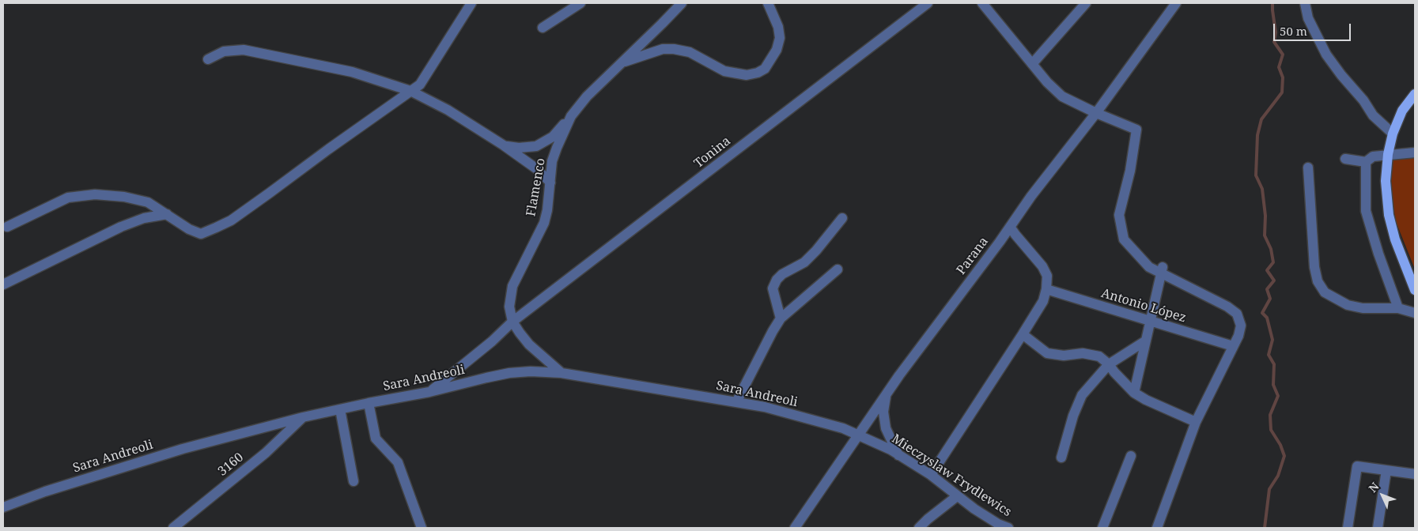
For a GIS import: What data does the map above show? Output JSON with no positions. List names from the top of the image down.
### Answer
{
  "streets": {
    "street": [
      "Tonina",
      "Flamenco",
      "Parana",
      "Antonio López",
      "Sara Andreoli",
      "3160",
      "Mieczyslaw Frydlewics"
    ]
  },
  "crossings": [
    ["Tonina", "Flamenco"],
    ["Tonina", "Sara Andreoli"],
    ["Flamenco", "Sara Andreoli"],
    ["Parana", "Sara Andreoli"],
    ["Parana", "Mieczyslaw Frydlewics"],
    ["Sara Andreoli", "3160"],
    ["Sara Andreoli", "Mieczyslaw Frydlewics"]
  ],
  "scale_bar": "50 m",
  "north": "top left"
}
